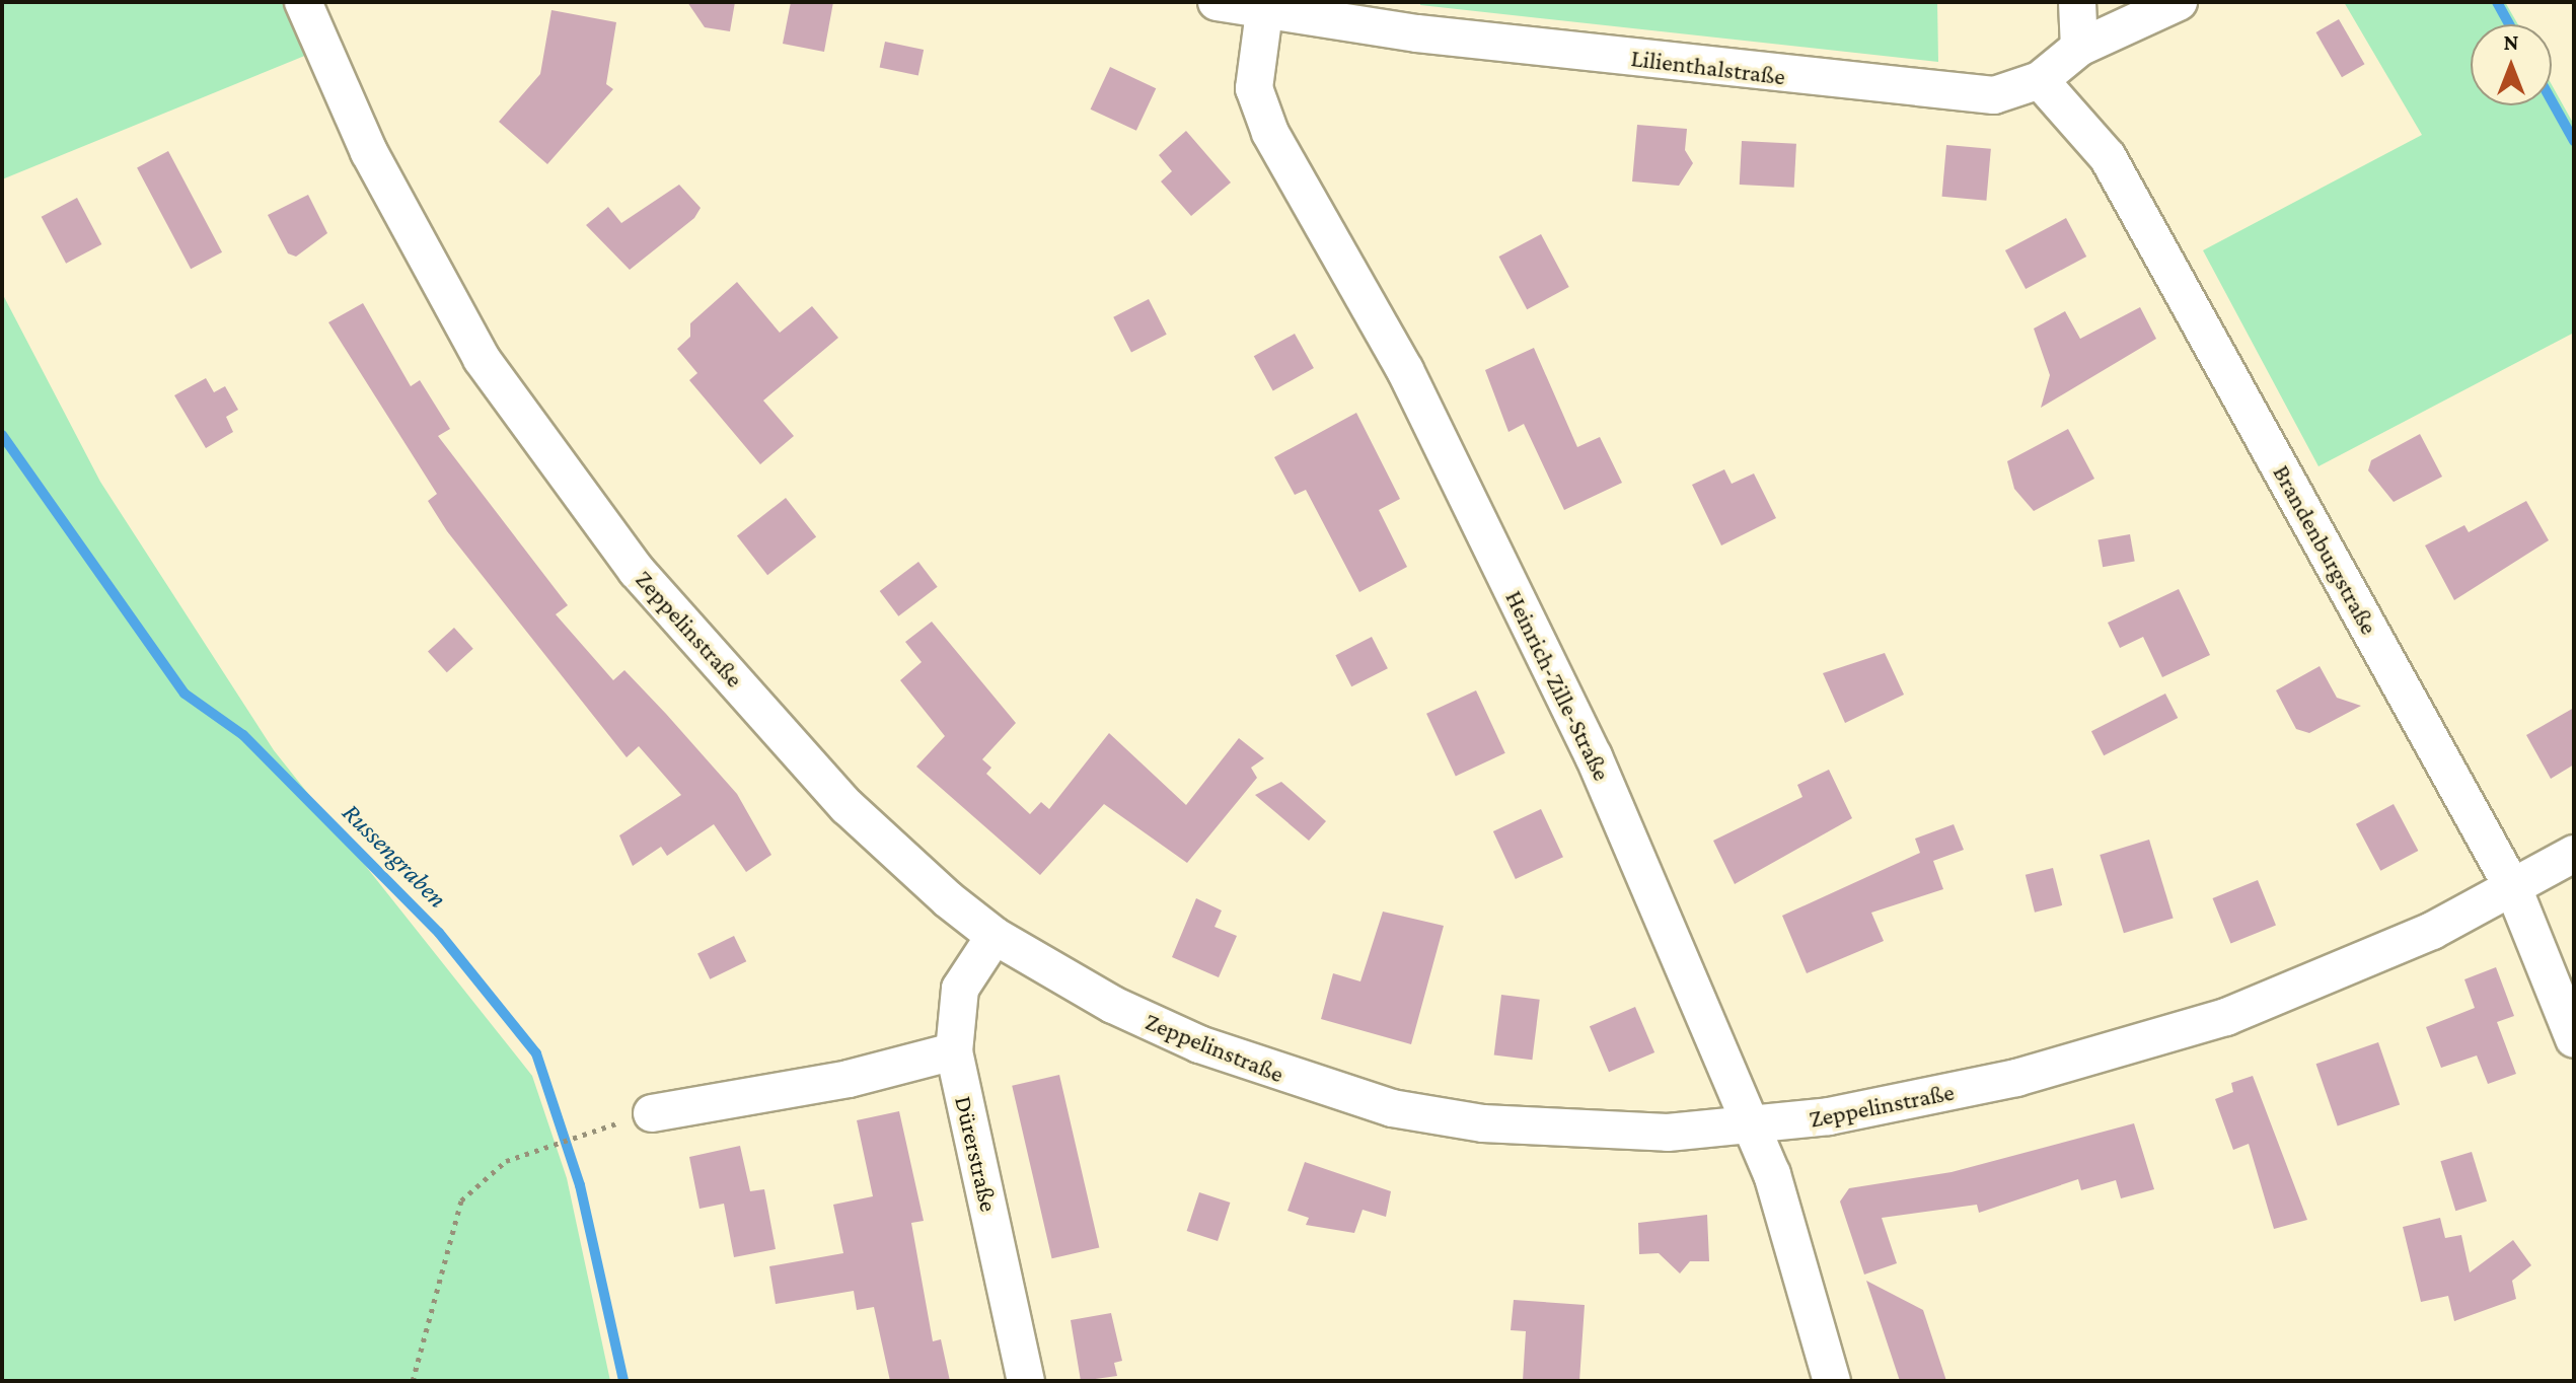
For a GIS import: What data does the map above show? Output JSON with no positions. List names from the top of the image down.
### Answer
{
  "streets": {
    "street": [
      "Lilienthalstraße",
      "Brandenburgstraße",
      "Zeppelinstraße",
      "Heinrich-Zille-Straße",
      "Dürerstraße"
    ]
  },
  "crossings": [
    ["Lilienthalstraße", "Brandenburgstraße"],
    ["Lilienthalstraße", "Heinrich-Zille-Straße"],
    ["Brandenburgstraße", "Zeppelinstraße"],
    ["Zeppelinstraße", "Heinrich-Zille-Straße"],
    ["Zeppelinstraße", "Dürerstraße"]
  ],
  "water": ["Russengraben"],
  "north": "top"
}
